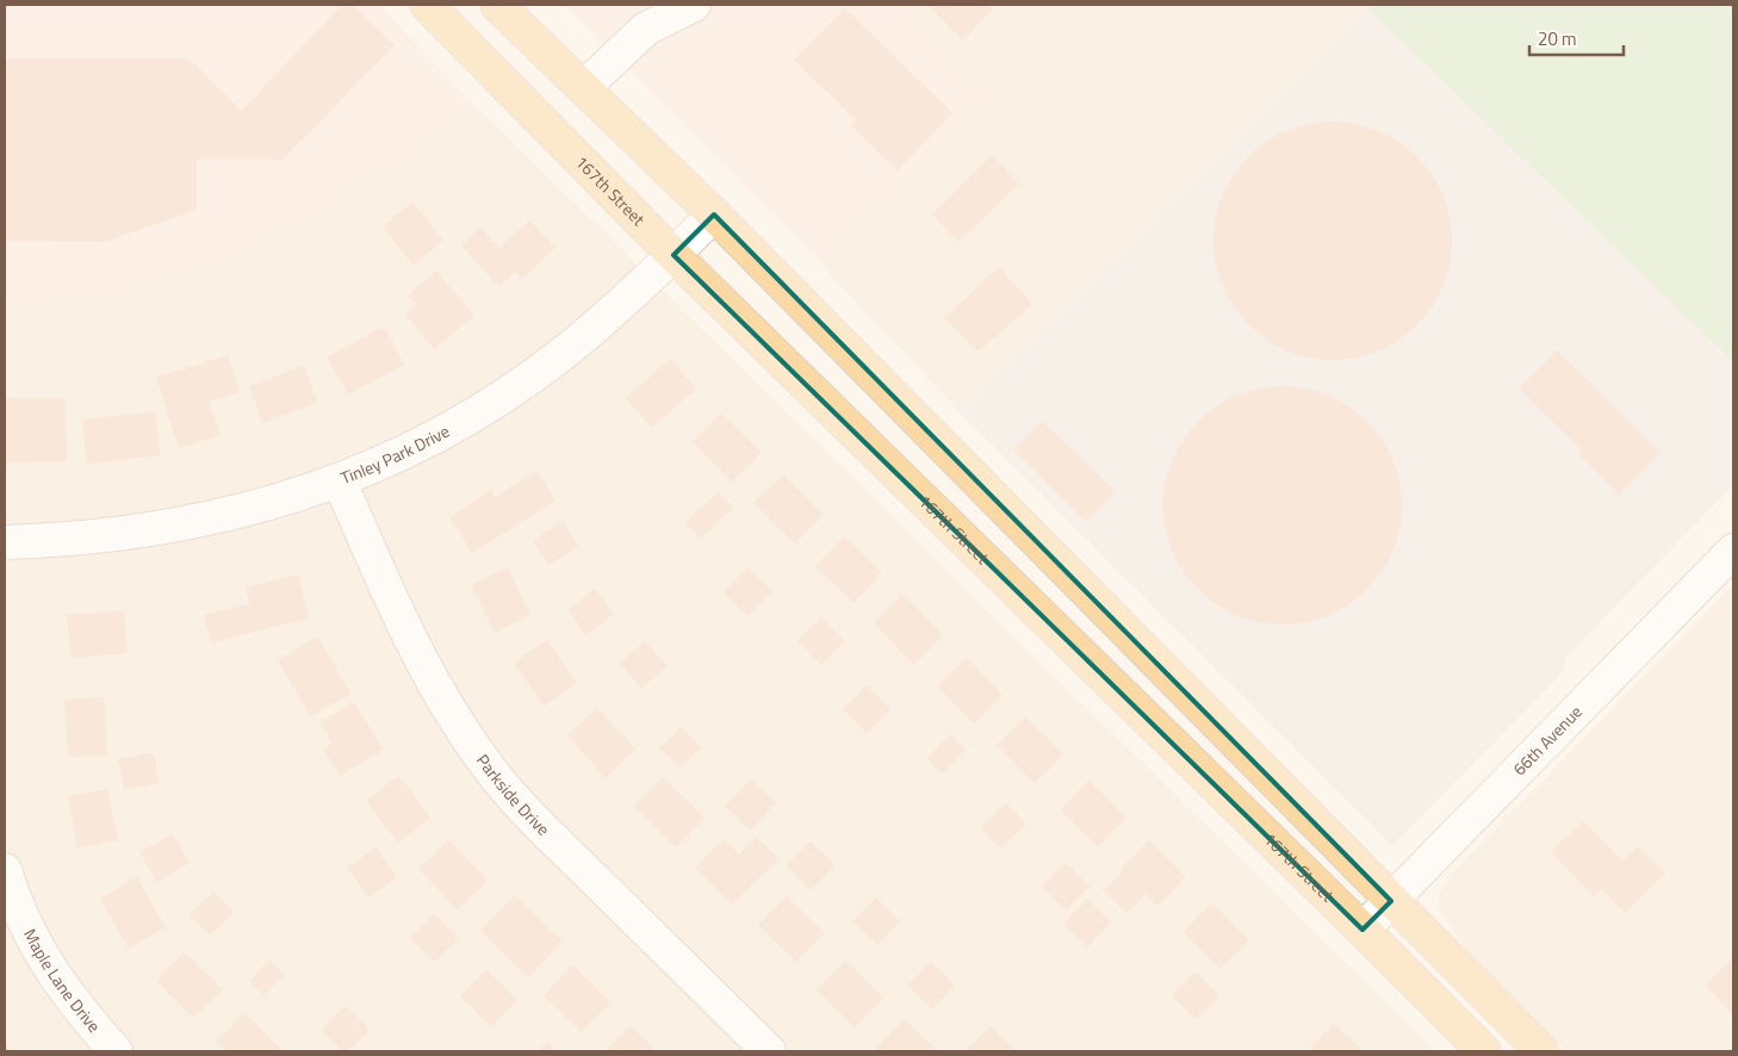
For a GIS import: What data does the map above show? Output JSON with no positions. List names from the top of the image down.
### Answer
{
  "streets": {
    "main road": ["167th Street"],
    "street": [
      "Tinley Park Drive",
      "66th Avenue",
      "Parkside Drive",
      "Maple Lane Drive"
    ]
  },
  "crossings": [
    ["167th Street", "Tinley Park Drive"],
    ["167th Street", "66th Avenue"],
    ["Tinley Park Drive", "Parkside Drive"]
  ],
  "scale_bar": "20 m"
}
